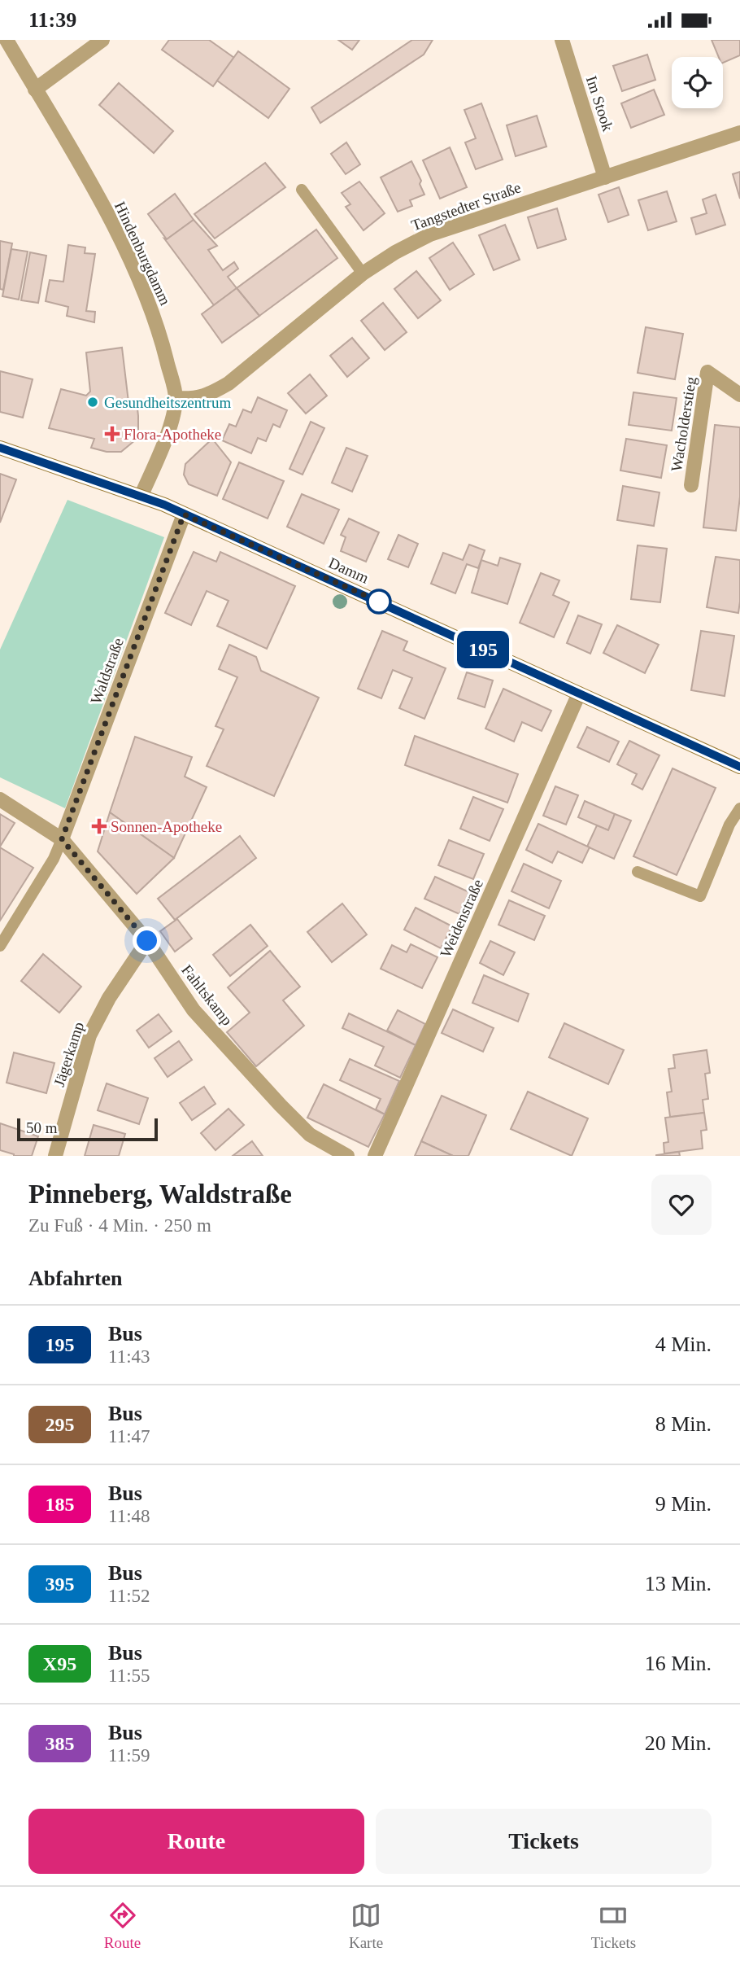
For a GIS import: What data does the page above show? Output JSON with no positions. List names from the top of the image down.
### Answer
{
  "streets": {
    "main road": ["Damm"],
    "street": [
      "Im Stook",
      "Tangstedter Straße",
      "Hindenburgdamm",
      "Wacholderstieg",
      "Waldstraße",
      "Weidenstraße",
      "Fahltskamp",
      "Jägerkamp"
    ]
  },
  "crossings": [
    ["Im Stook", "Tangstedter Straße"],
    ["Tangstedter Straße", "Hindenburgdamm"],
    ["Hindenburgdamm", "Damm"],
    ["Damm", "Waldstraße"],
    ["Damm", "Weidenstraße"],
    ["Waldstraße", "Fahltskamp"],
    ["Fahltskamp", "Jägerkamp"]
  ],
  "places": {
    "other": ["Gesundheitszentrum"],
    "health": ["Flora-Apotheke", "Sonnen-Apotheke"]
  },
  "lines": ["bus line 195"],
  "scale_bar": "50 m",
  "page": {
    "status": "11:39",
    "on_map": "195",
    "scale": "50 m",
    "heading": [
      ["Pinneberg, Waldstraße", "Zu Fuß · 4 Min. · 250 m"],
      "Abfahrten"
    ],
    "list": [
      {
        "mark": "195",
        "name": "Bus",
        "note": "11:43",
        "value": "4 Min."
      },
      {
        "mark": "295",
        "name": "Bus",
        "note": "11:47",
        "value": "8 Min."
      },
      {
        "mark": "185",
        "name": "Bus",
        "note": "11:48",
        "value": "9 Min."
      },
      {
        "mark": "395",
        "name": "Bus",
        "note": "11:52",
        "value": "13 Min."
      },
      {
        "mark": "X95",
        "name": "Bus",
        "note": "11:55",
        "value": "16 Min."
      },
      {
        "mark": "385",
        "name": "Bus",
        "note": "11:59",
        "value": "20 Min."
      }
    ],
    "buttons": ["Route", "Tickets"],
    "tabs": ["Route", "Karte", "Tickets"]
  }
}
